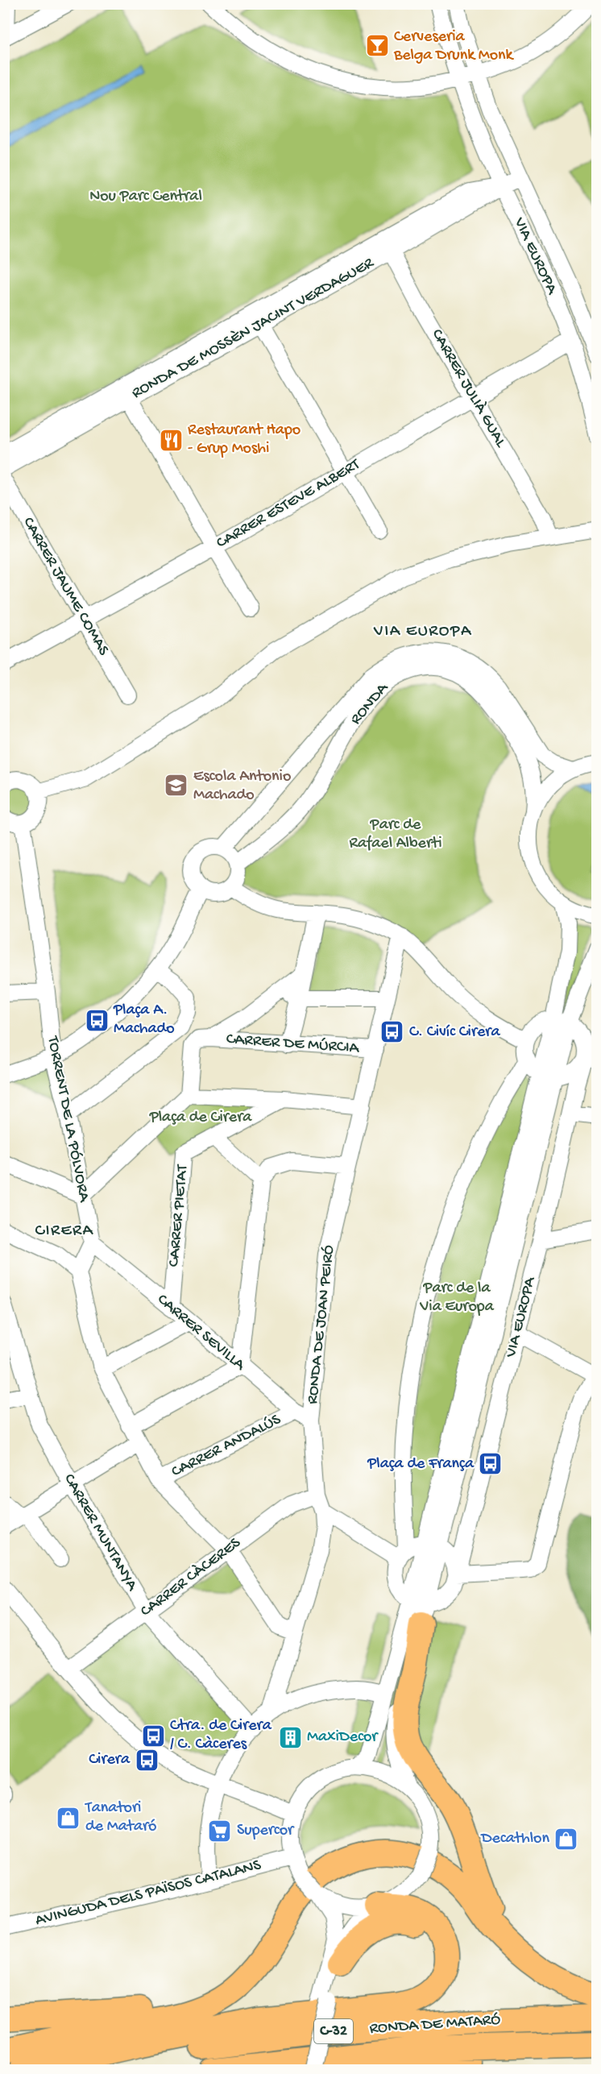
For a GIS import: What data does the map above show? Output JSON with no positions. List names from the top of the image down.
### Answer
{
  "streets": {
    "highway": ["RONDA DE MATARÓ", "C-32"],
    "street": [
      "VIA EUROPA",
      "RONDA DE MOSSÈN JACINT VERDAGUER",
      "CARRER JULIÀ GUAL",
      "CARRER ESTEVE ALBERT",
      "CARRER JAUME COMAS",
      "RONDA",
      "CARRER DE MÚRCIA",
      "TORRENT DE LA PÓLVORA",
      "CARRER PIETAT",
      "RONDA DE JOAN PEIRÓ",
      "CARRER SEVILLA",
      "CARRER ANDALÚS",
      "CARRER MUNTANYA",
      "CARRER CÀCERES",
      "AVINGUDA DELS PAÏSOS CATALANS"
    ]
  },
  "crossings": [
    ["VIA EUROPA", "RONDA DE MOSSÈN JACINT VERDAGUER"],
    ["VIA EUROPA", "CARRER ESTEVE ALBERT"],
    ["VIA EUROPA", "AVINGUDA DELS PAÏSOS CATALANS"],
    ["RONDA DE MOSSÈN JACINT VERDAGUER", "CARRER JULIÀ GUAL"],
    ["CARRER JULIÀ GUAL", "CARRER ESTEVE ALBERT"],
    ["CARRER ESTEVE ALBERT", "CARRER JAUME COMAS"],
    ["CARRER DE MÚRCIA", "RONDA DE JOAN PEIRÓ"],
    ["TORRENT DE LA PÓLVORA", "CARRER SEVILLA"],
    ["CARRER PIETAT", "CARRER SEVILLA"],
    ["RONDA DE JOAN PEIRÓ", "CARRER SEVILLA"],
    ["RONDA DE JOAN PEIRÓ", "CARRER CÀCERES"],
    ["CARRER SEVILLA", "CARRER ANDALÚS"],
    ["CARRER MUNTANYA", "CARRER CÀCERES"]
  ],
  "districts": ["VIA EUROPA", "CIRERA"],
  "parks": [
    "Nou Parc Central",
    "Parc de Rafael Alberti",
    "Plaça de Cirera",
    "Parc de la Via Europa"
  ],
  "places": {
    "bar": ["Cerveseria Belga Drunk Monk"],
    "restaurant": ["Restaurant Hapo - Grup Moshi"],
    "school or university": ["Escola Antonio Machado"],
    "bus stop": [
      "Plaça A. Machado",
      "C. Civíc Cirera",
      "Plaça de França",
      "Ctra. de Cirera / C. Càceres",
      "Cirera"
    ],
    "building": ["MaxiDecor"],
    "shop": ["Tanatori de Mataró", "Decathlon"],
    "supermarket": ["Supercor"]
  }
}
